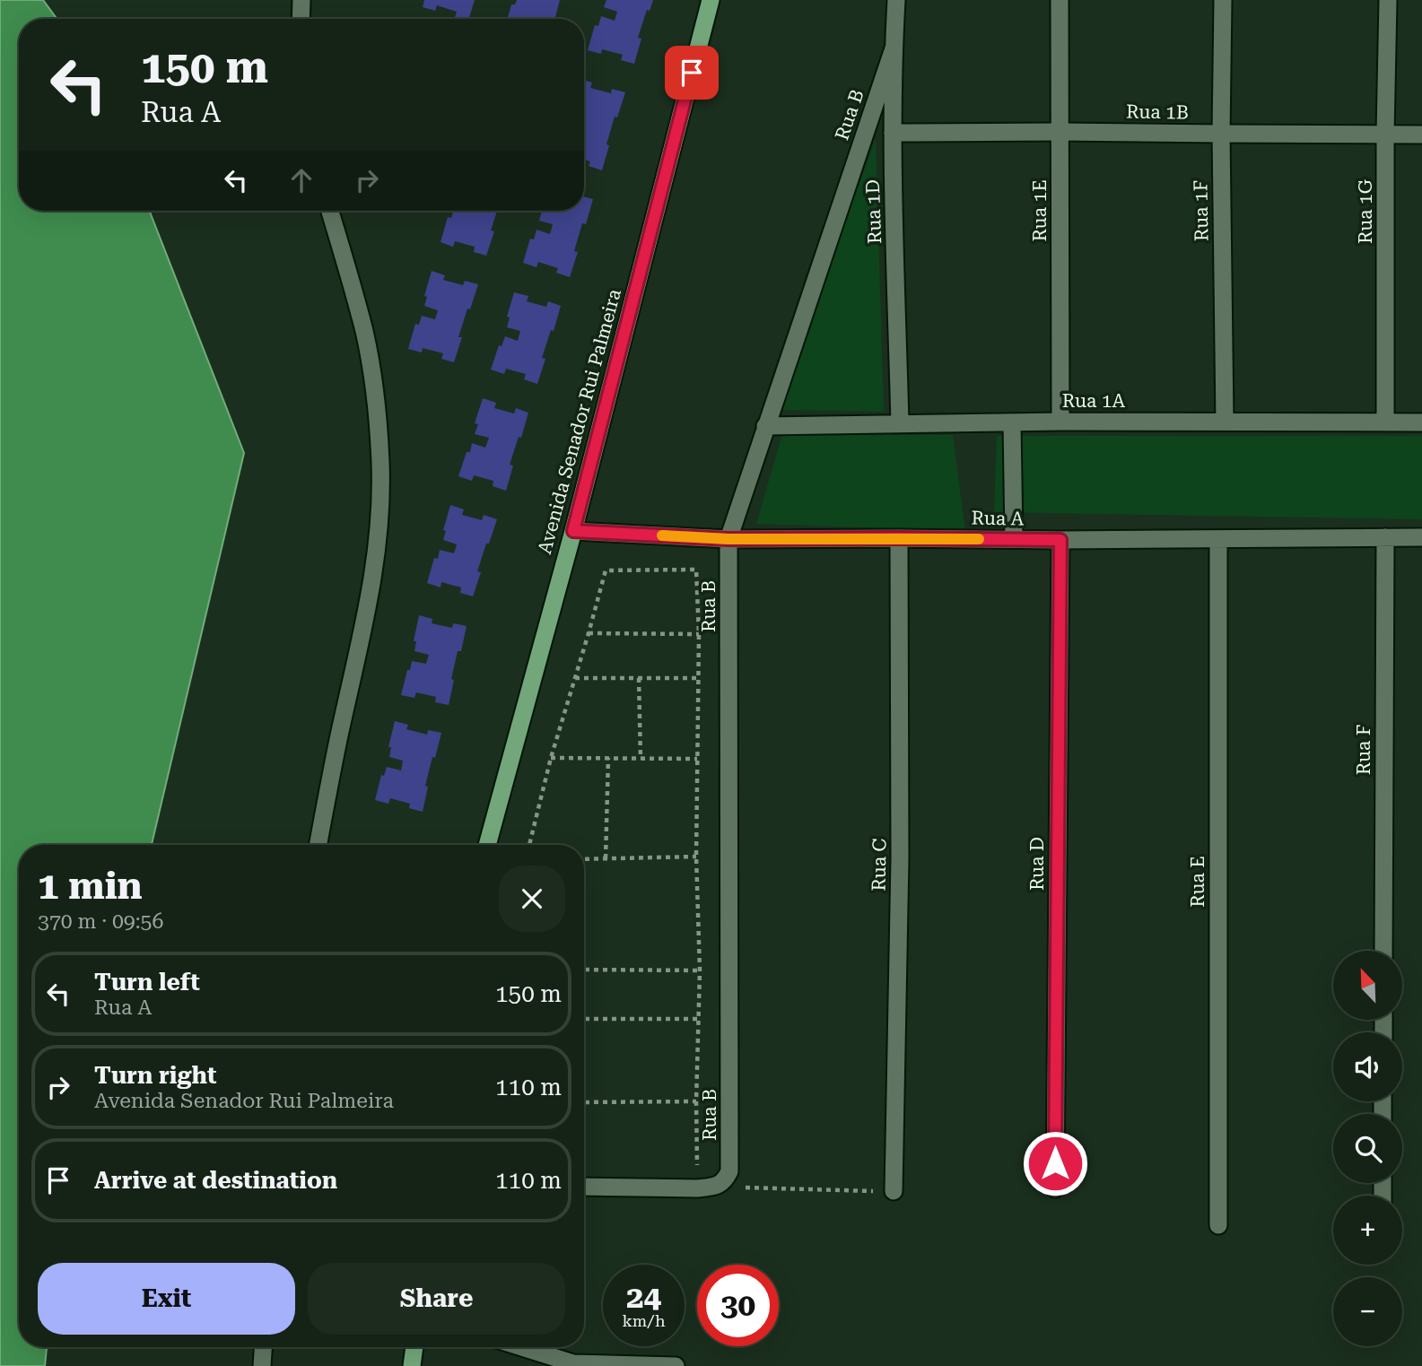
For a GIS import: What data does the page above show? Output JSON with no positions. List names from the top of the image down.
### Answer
{
  "streets": {
    "main road": ["Avenida Senador Rui Palmeira"],
    "street": [
      "Rua 1B",
      "Rua B",
      "Rua 1E",
      "Rua 1F",
      "Rua 1D",
      "Rua 1G",
      "Rua 1A",
      "Rua A",
      "Rua F",
      "Rua D",
      "Rua C",
      "Rua E"
    ]
  },
  "crossings": [
    ["Rua 1B", "Rua 1E"],
    ["Rua 1B", "Rua 1F"],
    ["Rua 1B", "Rua 1D"],
    ["Rua 1B", "Rua 1G"],
    ["Rua B", "Rua 1D"],
    ["Rua B", "Rua 1A"],
    ["Rua B", "Rua A"],
    ["Rua 1E", "Rua 1A"],
    ["Rua 1F", "Rua 1A"],
    ["Rua 1D", "Rua 1A"],
    ["Rua 1G", "Rua 1A"],
    ["Avenida Senador Rui Palmeira", "Rua A"],
    ["Rua A", "Rua F"],
    ["Rua A", "Rua D"],
    ["Rua A", "Rua C"],
    ["Rua A", "Rua E"]
  ],
  "north": "top left",
  "page": {
    "turn": ["150 m", "Rua A"],
    "heading": ["1 min", "370 m · 09:56"],
    "map_buttons": ["+", "−"],
    "list": [
      {
        "name": "Turn left",
        "note": "Rua A",
        "value": "150 m"
      },
      {
        "name": "Turn right",
        "note": "Avenida Senador Rui Palmeira",
        "value": "110 m"
      },
      {
        "name": "Arrive at destination",
        "value": "110 m"
      }
    ],
    "buttons": ["Exit", "Share"],
    "speed": "24 km/h",
    "limit": "30"
  }
}
